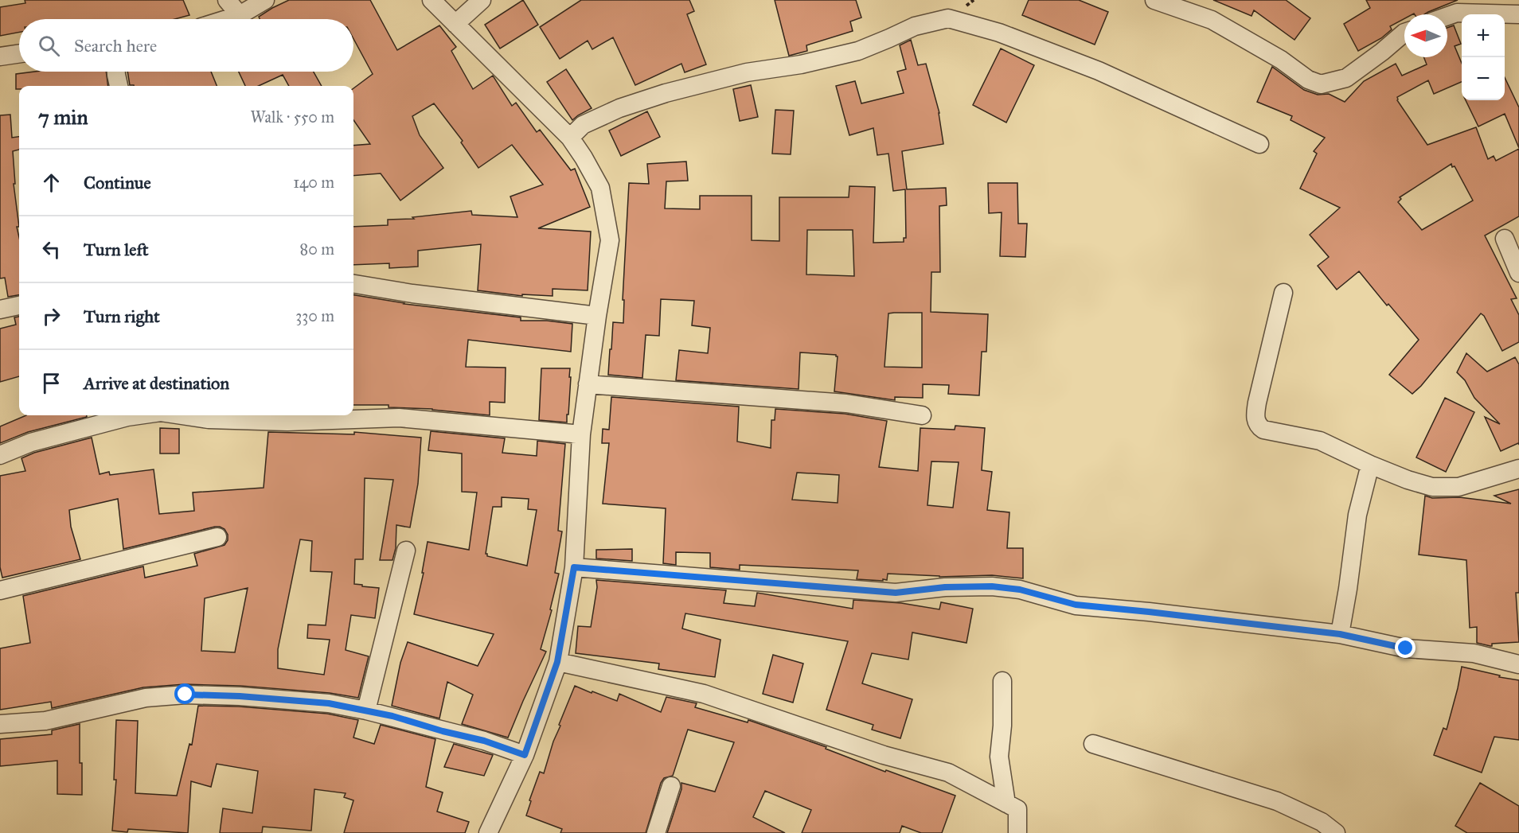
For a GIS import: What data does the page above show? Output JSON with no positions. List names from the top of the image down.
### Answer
{
  "north": "left",
  "page": {
    "map_buttons": ["+", "−"],
    "search": "Search here",
    "heading": ["7 min", "Walk · 550 m"],
    "list": [
      ["Continue", "140 m"],
      ["Turn left", "80 m"],
      ["Turn right", "330 m"],
      "Arrive at destination"
    ]
  }
}
